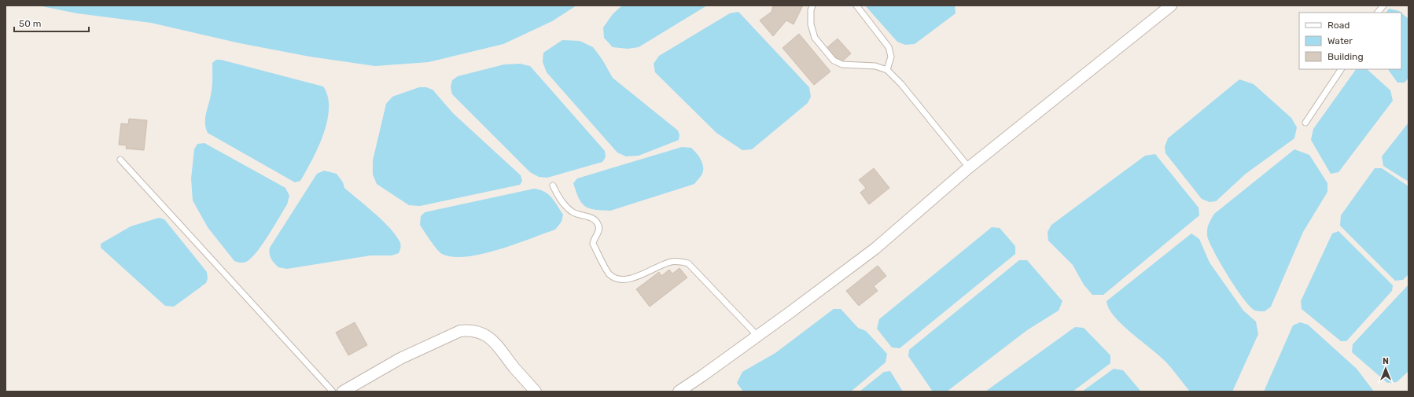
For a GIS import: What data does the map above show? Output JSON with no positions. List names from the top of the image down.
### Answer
{
  "legend": ["Road", "Water", "Building"],
  "scale_bar": "50 m",
  "north": "top"
}
